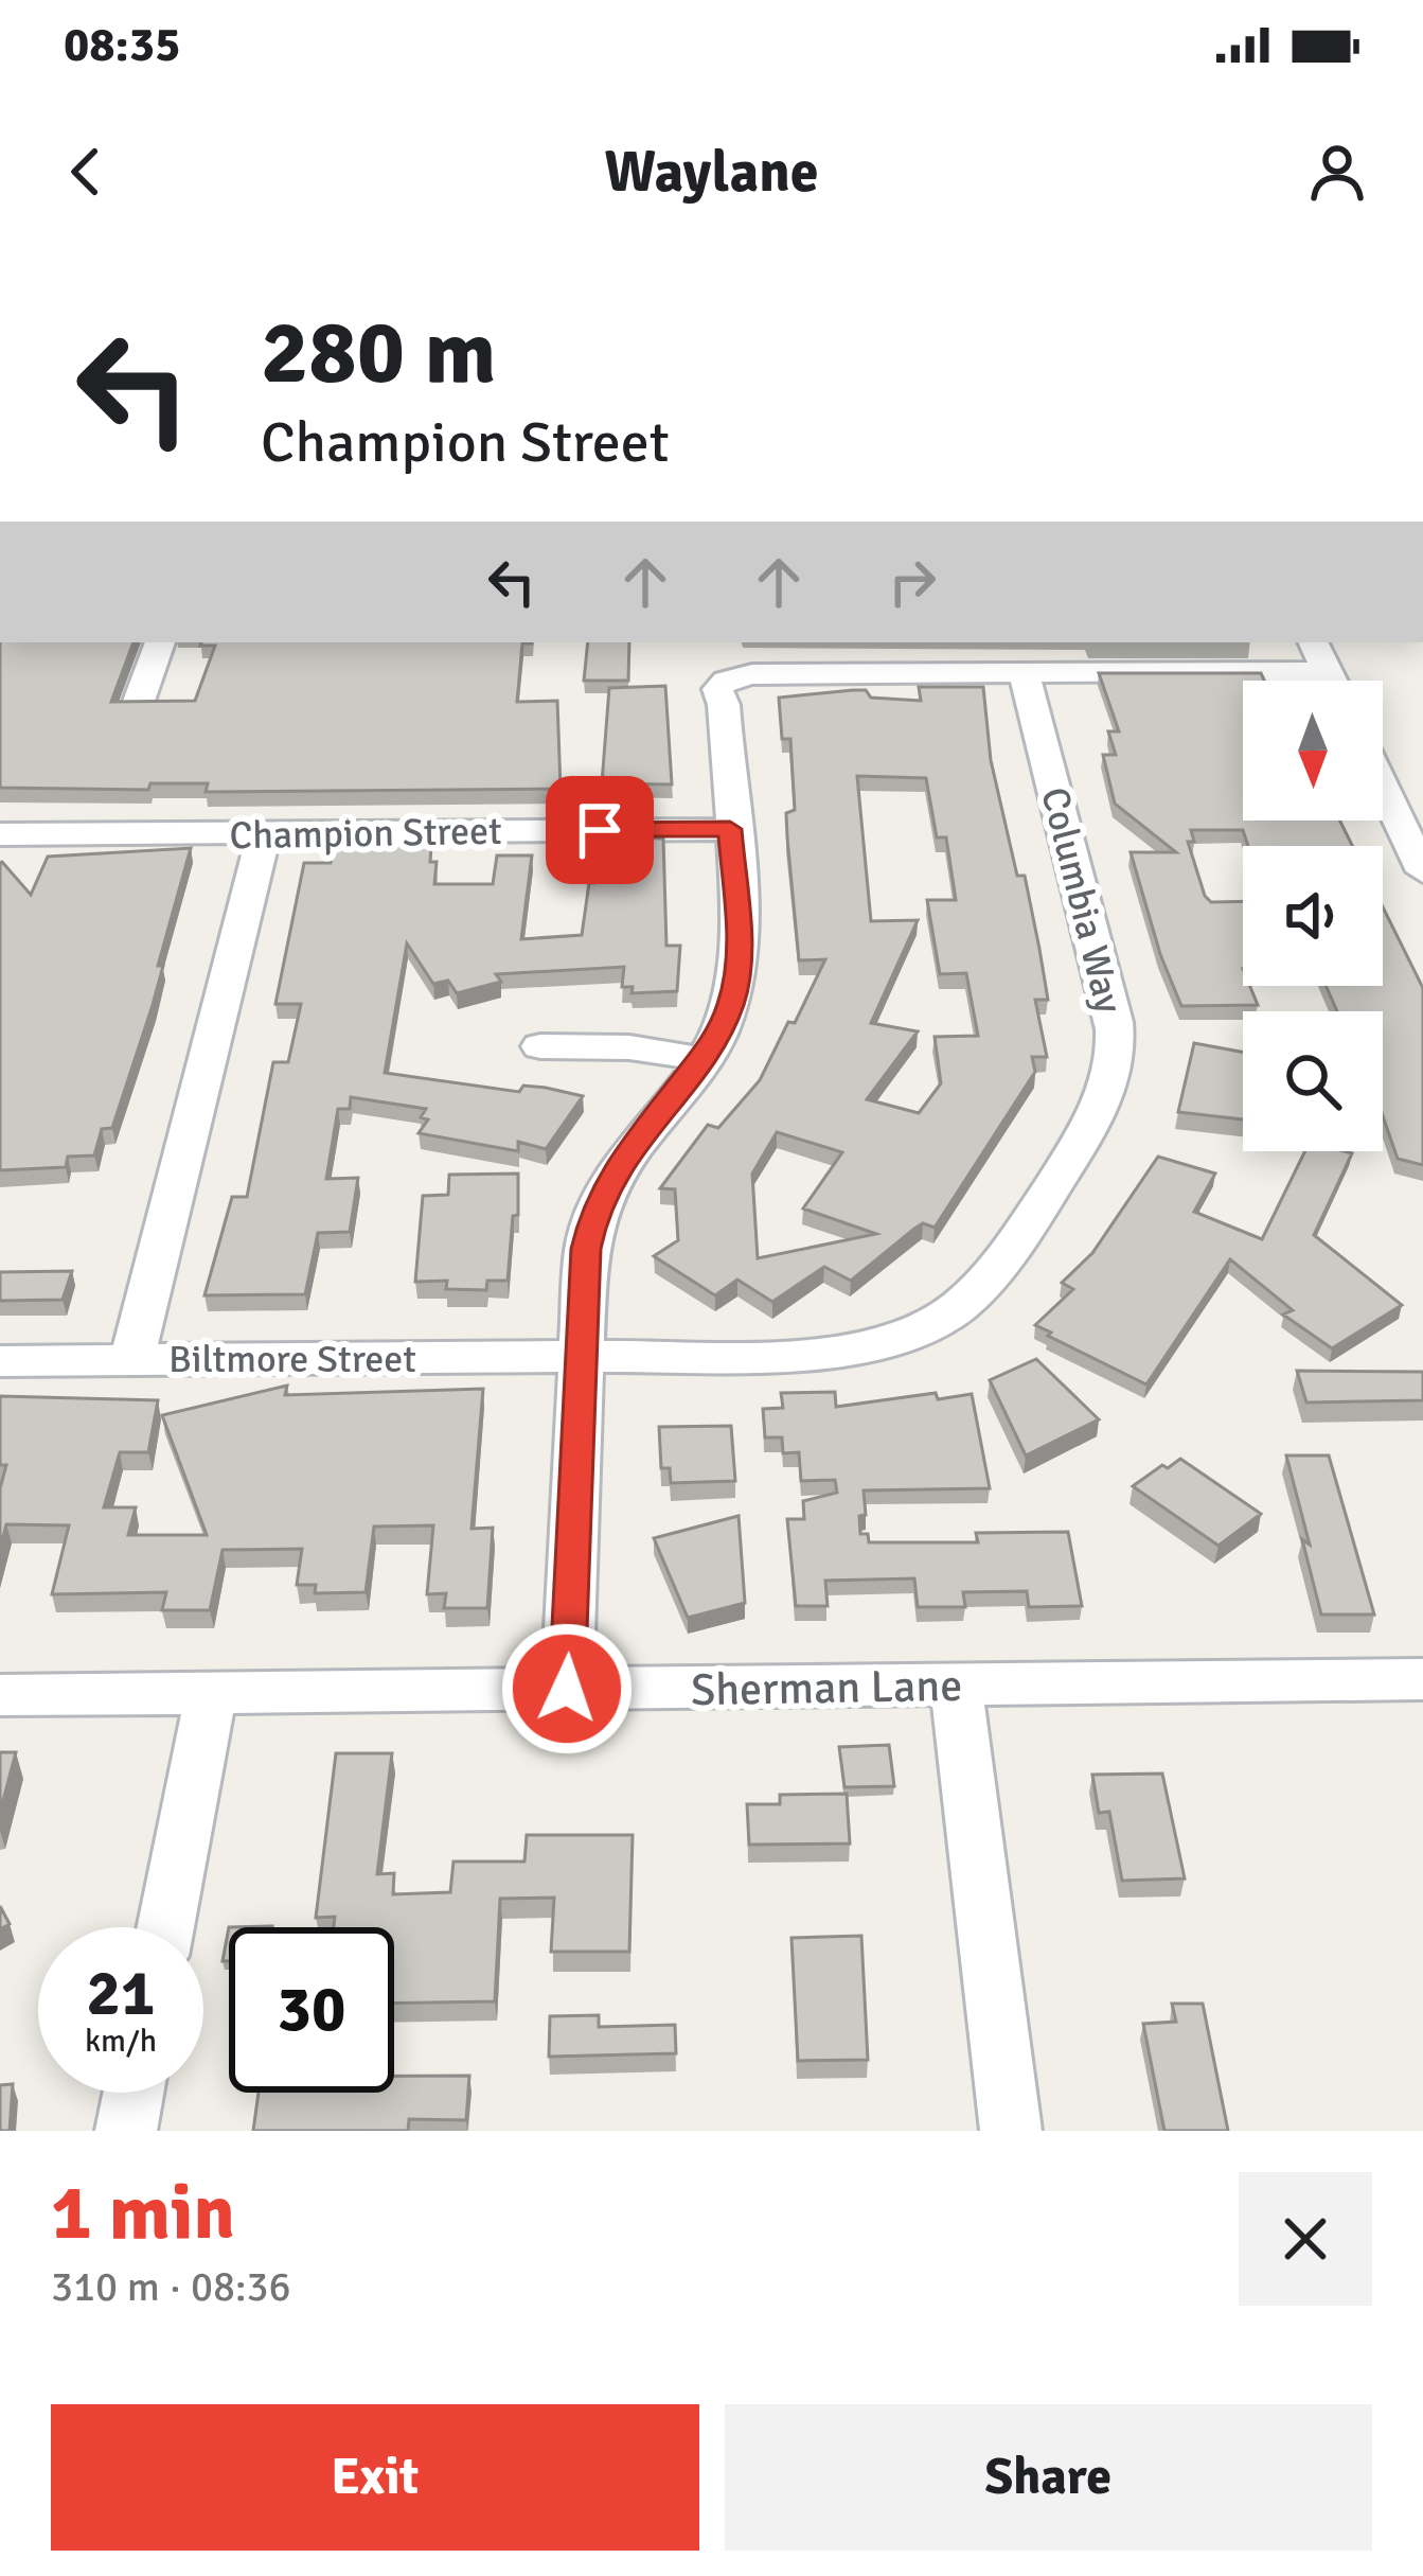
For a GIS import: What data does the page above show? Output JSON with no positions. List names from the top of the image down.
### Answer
{
  "streets": {
    "street": [
      "Champion Street",
      "Columbia Way",
      "Biltmore Street",
      "Sherman Lane"
    ]
  },
  "crossings": [
    ["Columbia Way", "Biltmore Street"]
  ],
  "north": "bottom",
  "page": {
    "status": "08:35",
    "header": "Waylane",
    "turn": ["280 m", "Champion Street"],
    "speed": "21 km/h",
    "limit": "30",
    "heading": ["1 min", "310 m · 08:36"],
    "buttons": ["Exit", "Share"]
  }
}
